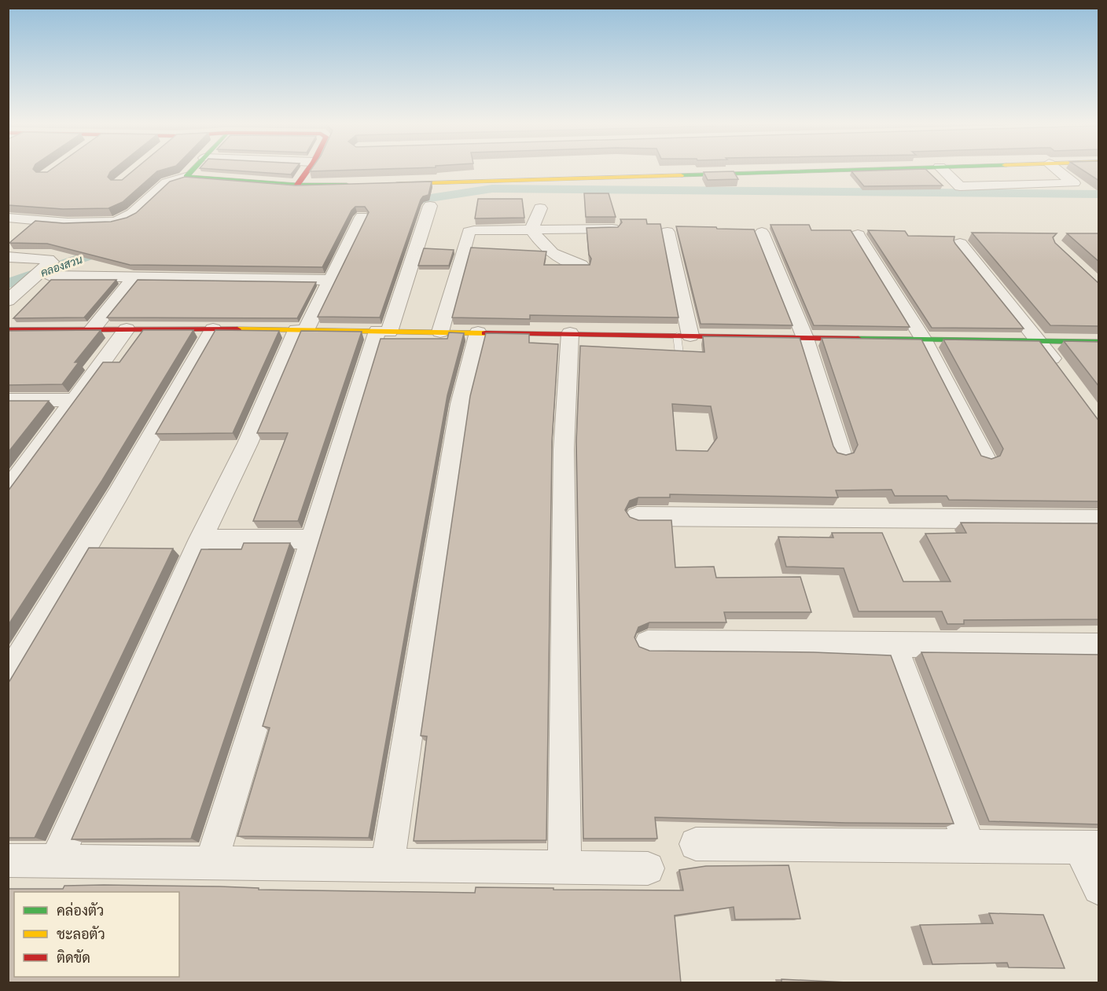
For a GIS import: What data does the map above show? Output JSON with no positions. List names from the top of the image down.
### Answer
{
  "water": ["คลองสวน"],
  "legend": ["คล่องตัว", "ชะลอตัว", "ติดขัด"]
}
